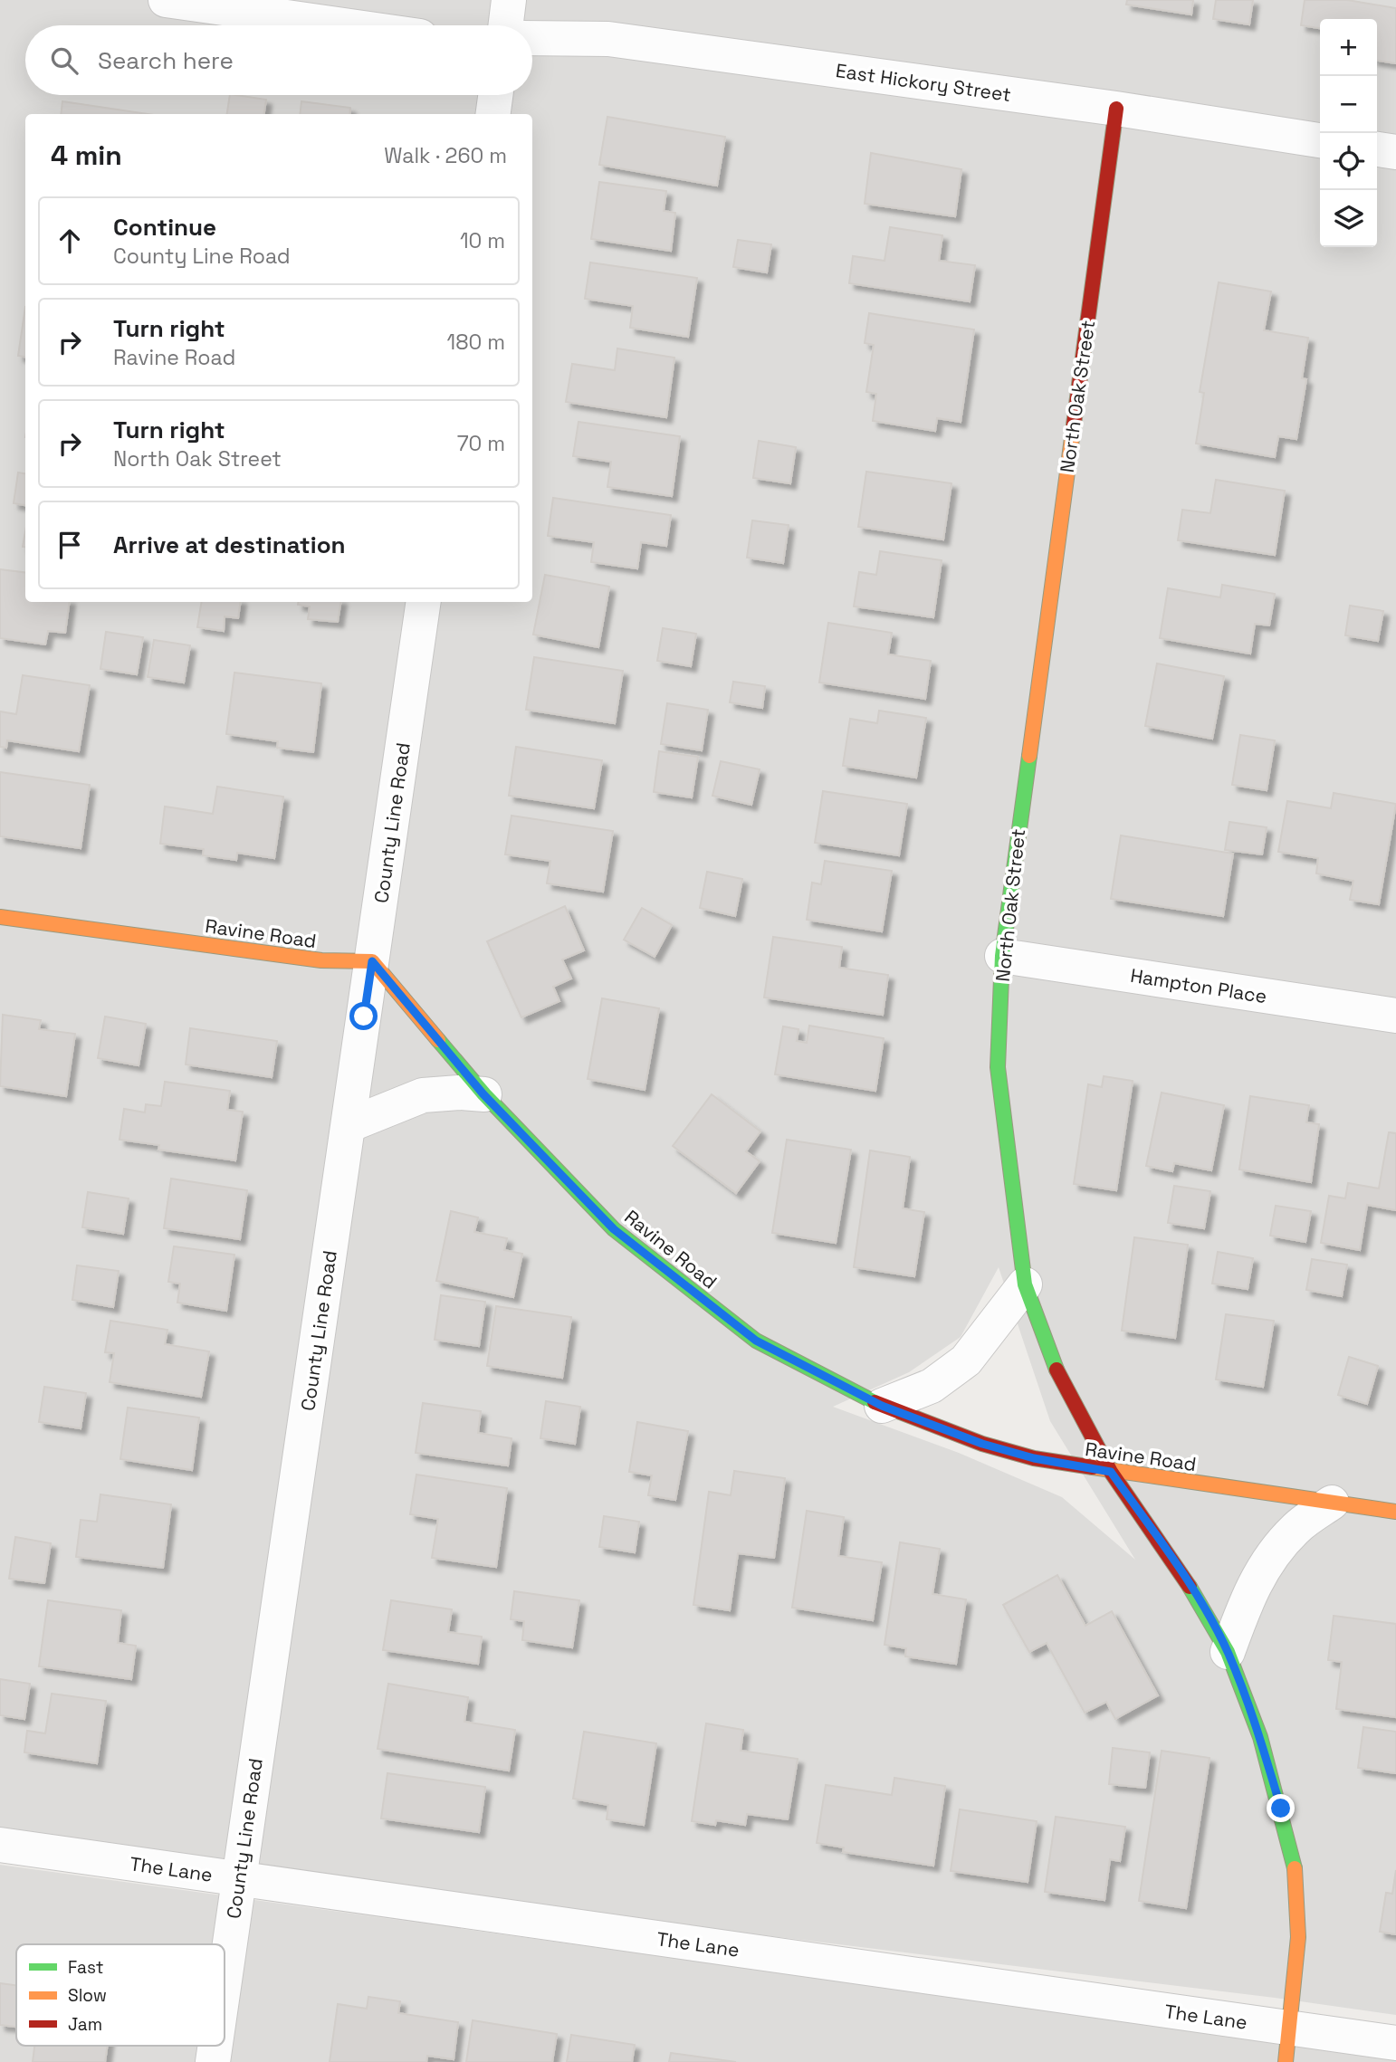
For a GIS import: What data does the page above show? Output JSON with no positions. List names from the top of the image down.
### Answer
{
  "streets": {
    "street": [
      "East Hickory Street",
      "North Oak Street",
      "County Line Road",
      "Ravine Road",
      "Hampton Place",
      "The Lane"
    ]
  },
  "crossings": [
    ["East Hickory Street", "North Oak Street"],
    ["North Oak Street", "Ravine Road"],
    ["North Oak Street", "Hampton Place"],
    ["North Oak Street", "The Lane"],
    ["County Line Road", "Ravine Road"],
    ["County Line Road", "The Lane"]
  ],
  "legend": ["Fast", "Slow", "Jam"],
  "page": {
    "map_buttons": ["+", "−"],
    "search": "Search here",
    "heading": ["4 min", "Walk · 260 m"],
    "list": [
      ["Continue", "County Line Road", "10 m"],
      ["Turn right", "Ravine Road", "180 m"],
      ["Turn right", "North Oak Street", "70 m"],
      "Arrive at destination"
    ]
  }
}
